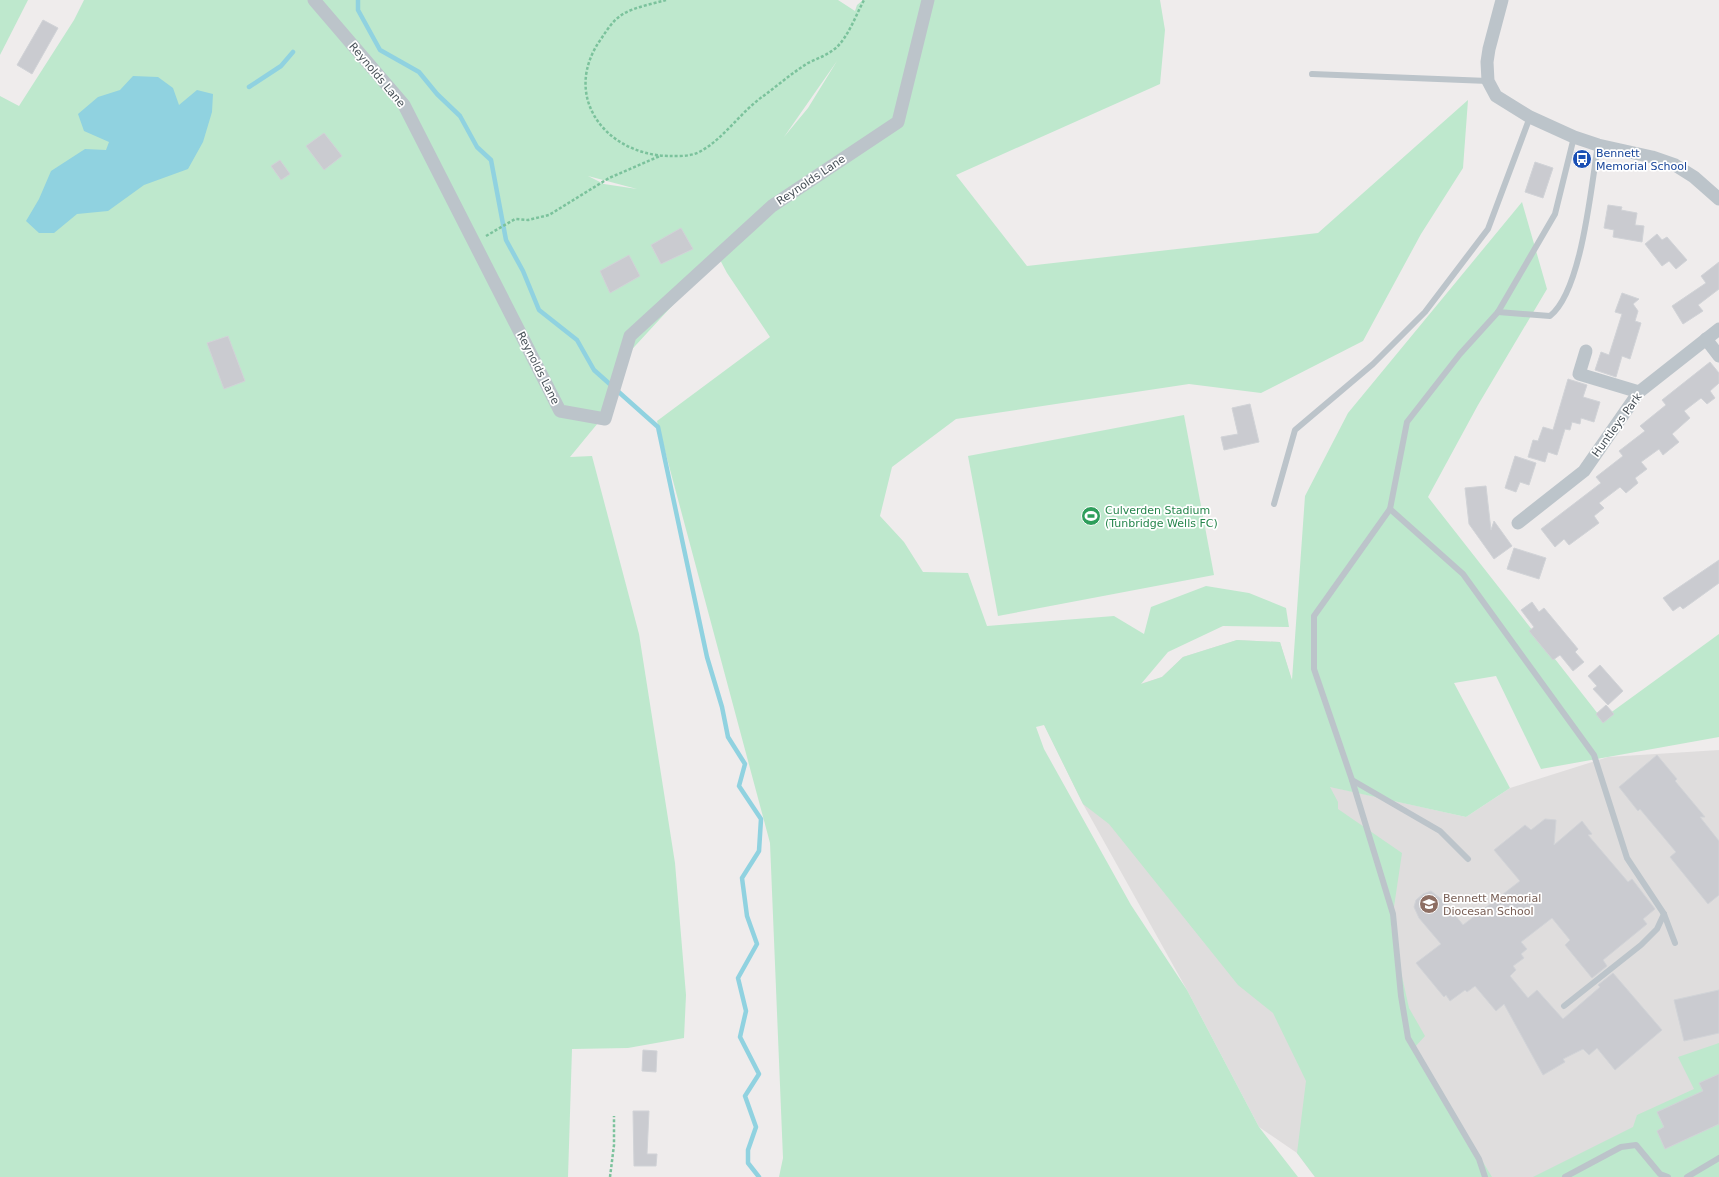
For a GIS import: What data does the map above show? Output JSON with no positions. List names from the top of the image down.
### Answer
{
  "streets": {
    "street": ["Reynolds Lane", "Huntleys Park"]
  },
  "places": {
    "bus stop": ["Bennett Memorial School"],
    "sports": ["Culverden Stadium (Tunbridge Wells FC)"],
    "school or university": ["Bennett Memorial Diocesan School"]
  }
}
